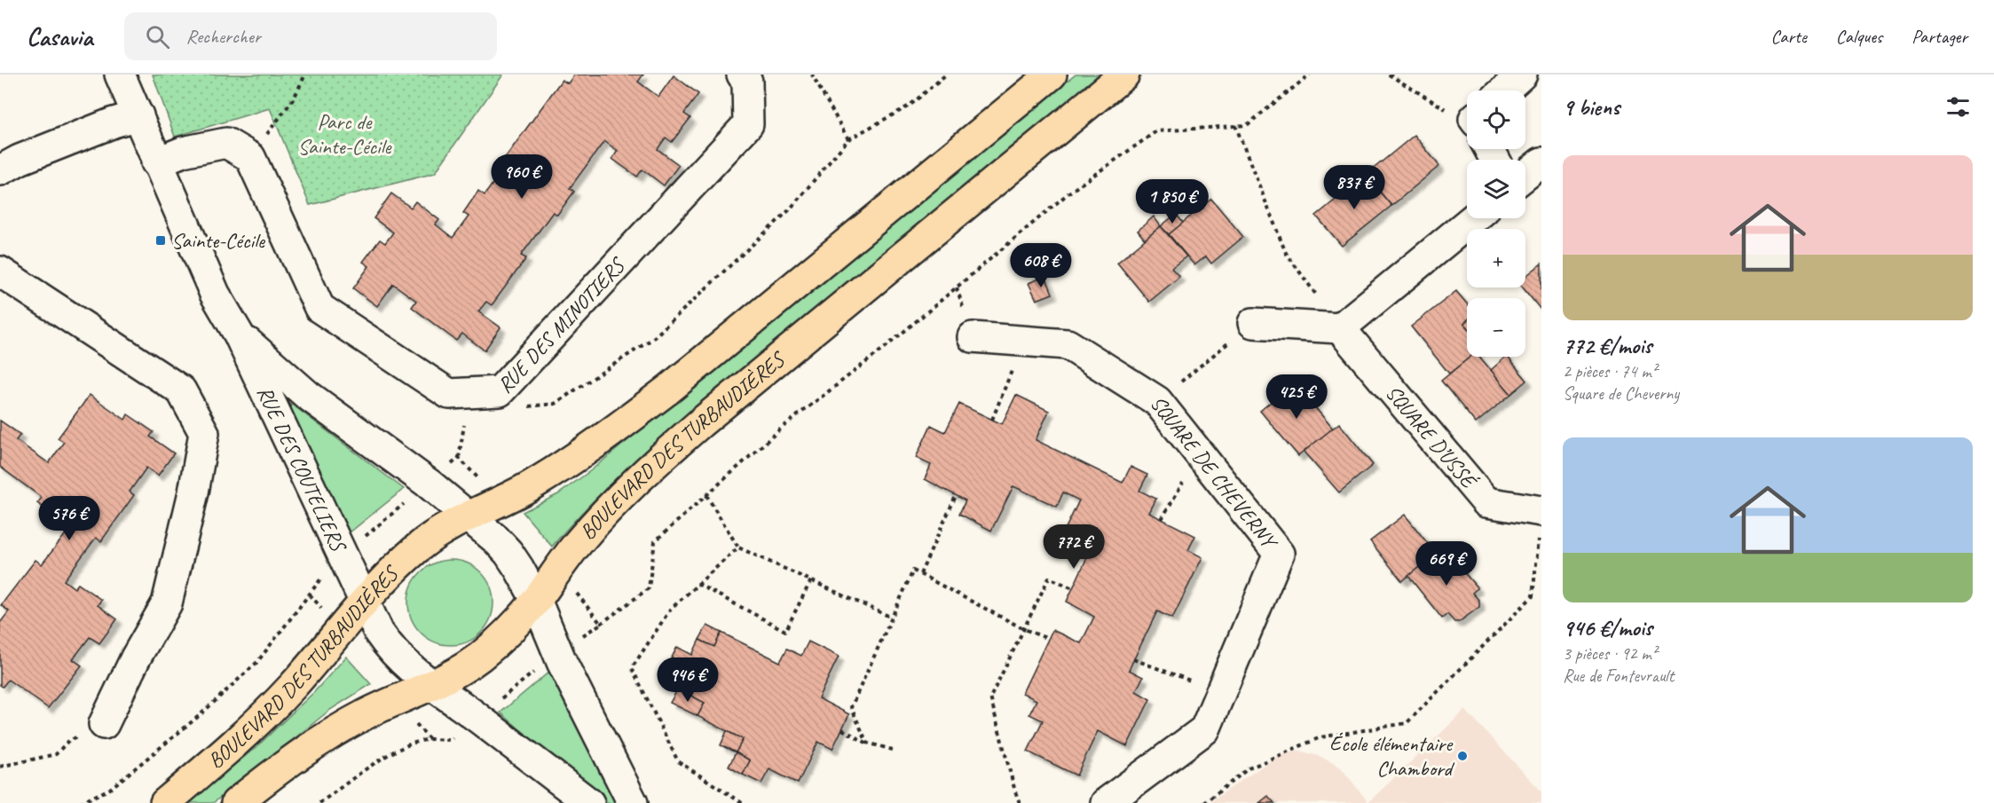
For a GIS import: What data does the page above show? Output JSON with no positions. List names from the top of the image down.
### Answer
{
  "streets": {
    "main road": ["BOULEVARD DES TURBAUDIÈRES"],
    "street": [
      "RUE DES MINOTIERS",
      "SQUARE D’USSÉ",
      "RUE DES COUTELIERS",
      "SQUARE DE CHEVERNY"
    ]
  },
  "crossings": [
    ["BOULEVARD DES TURBAUDIÈRES", "RUE DES COUTELIERS"]
  ],
  "parks": ["Parc de Sainte-Cécile"],
  "places": {
    "transit": ["Sainte-Cécile"],
    "other": ["École élémentaire Chambord"]
  },
  "page": {
    "header": "Casavia",
    "search": "Rechercher",
    "nav": ["Carte", "Calques", "Partager"],
    "heading": "9 biens",
    "map_buttons": ["+", "−"],
    "list": [
      {
        "name": "772 €/mois",
        "note": "2 pièces · 74 m² · Square de Cheverny"
      },
      {
        "name": "946 €/mois",
        "note": "3 pièces · 92 m² · Rue de Fontevrault"
      }
    ],
    "price": [
      "960 €",
      "837 €",
      "1 850 €",
      "608 €",
      "425 €",
      "576 €",
      "772 €",
      "669 €",
      "946 €"
    ]
  }
}
